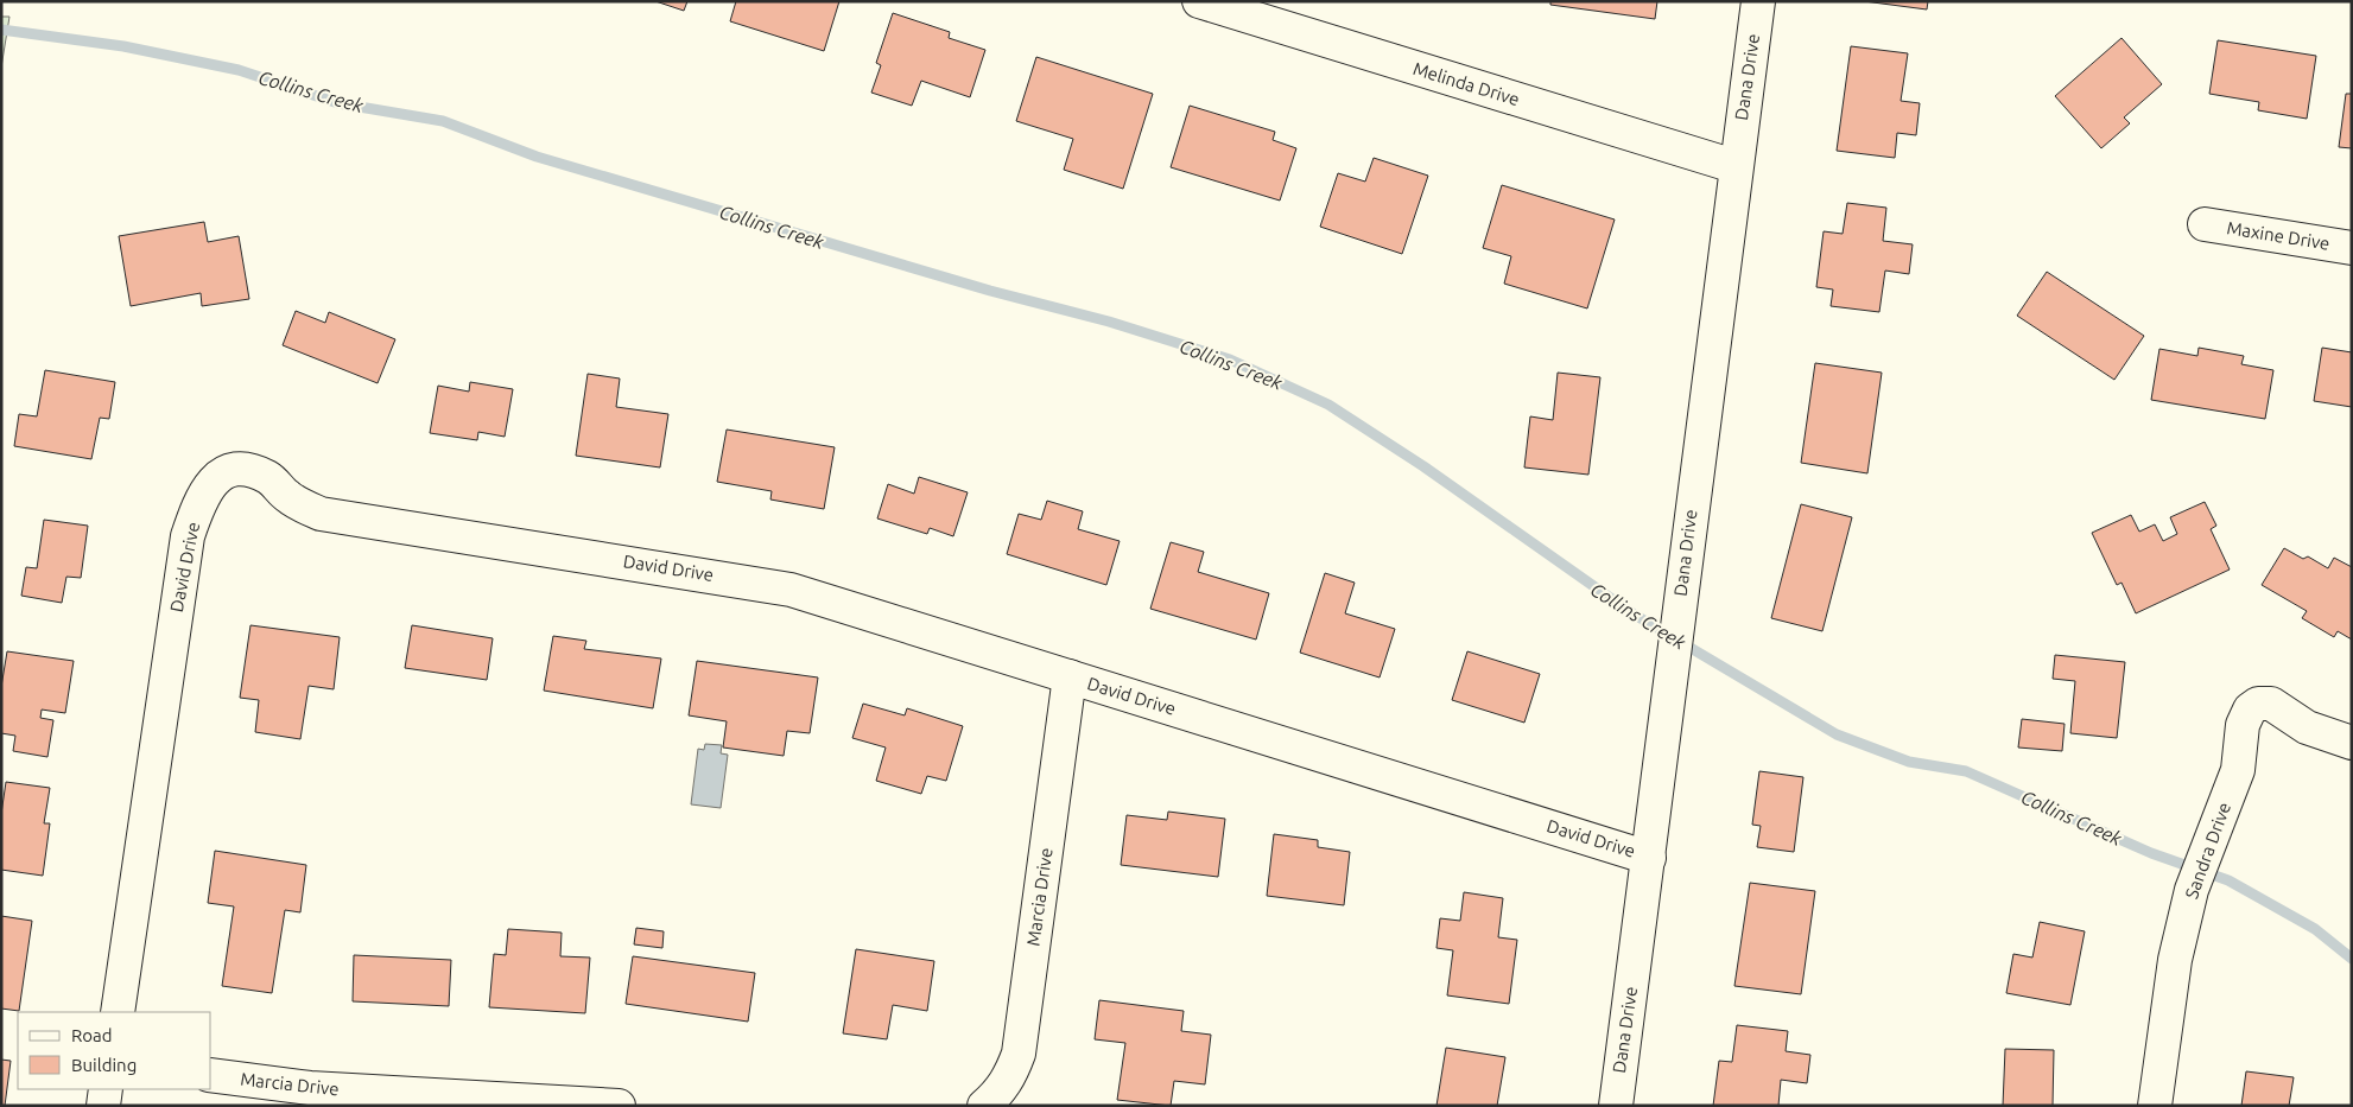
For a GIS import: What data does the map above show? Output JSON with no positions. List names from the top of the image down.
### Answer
{
  "streets": {
    "street": [
      "Dana Drive",
      "Melinda Drive",
      "Maxine Drive",
      "David Drive",
      "Sandra Drive",
      "Marcia Drive"
    ]
  },
  "crossings": [
    ["Dana Drive", "Melinda Drive"],
    ["Dana Drive", "David Drive"],
    ["David Drive", "Marcia Drive"]
  ],
  "water": ["Collins Creek"],
  "legend": ["Road", "Building"]
}
